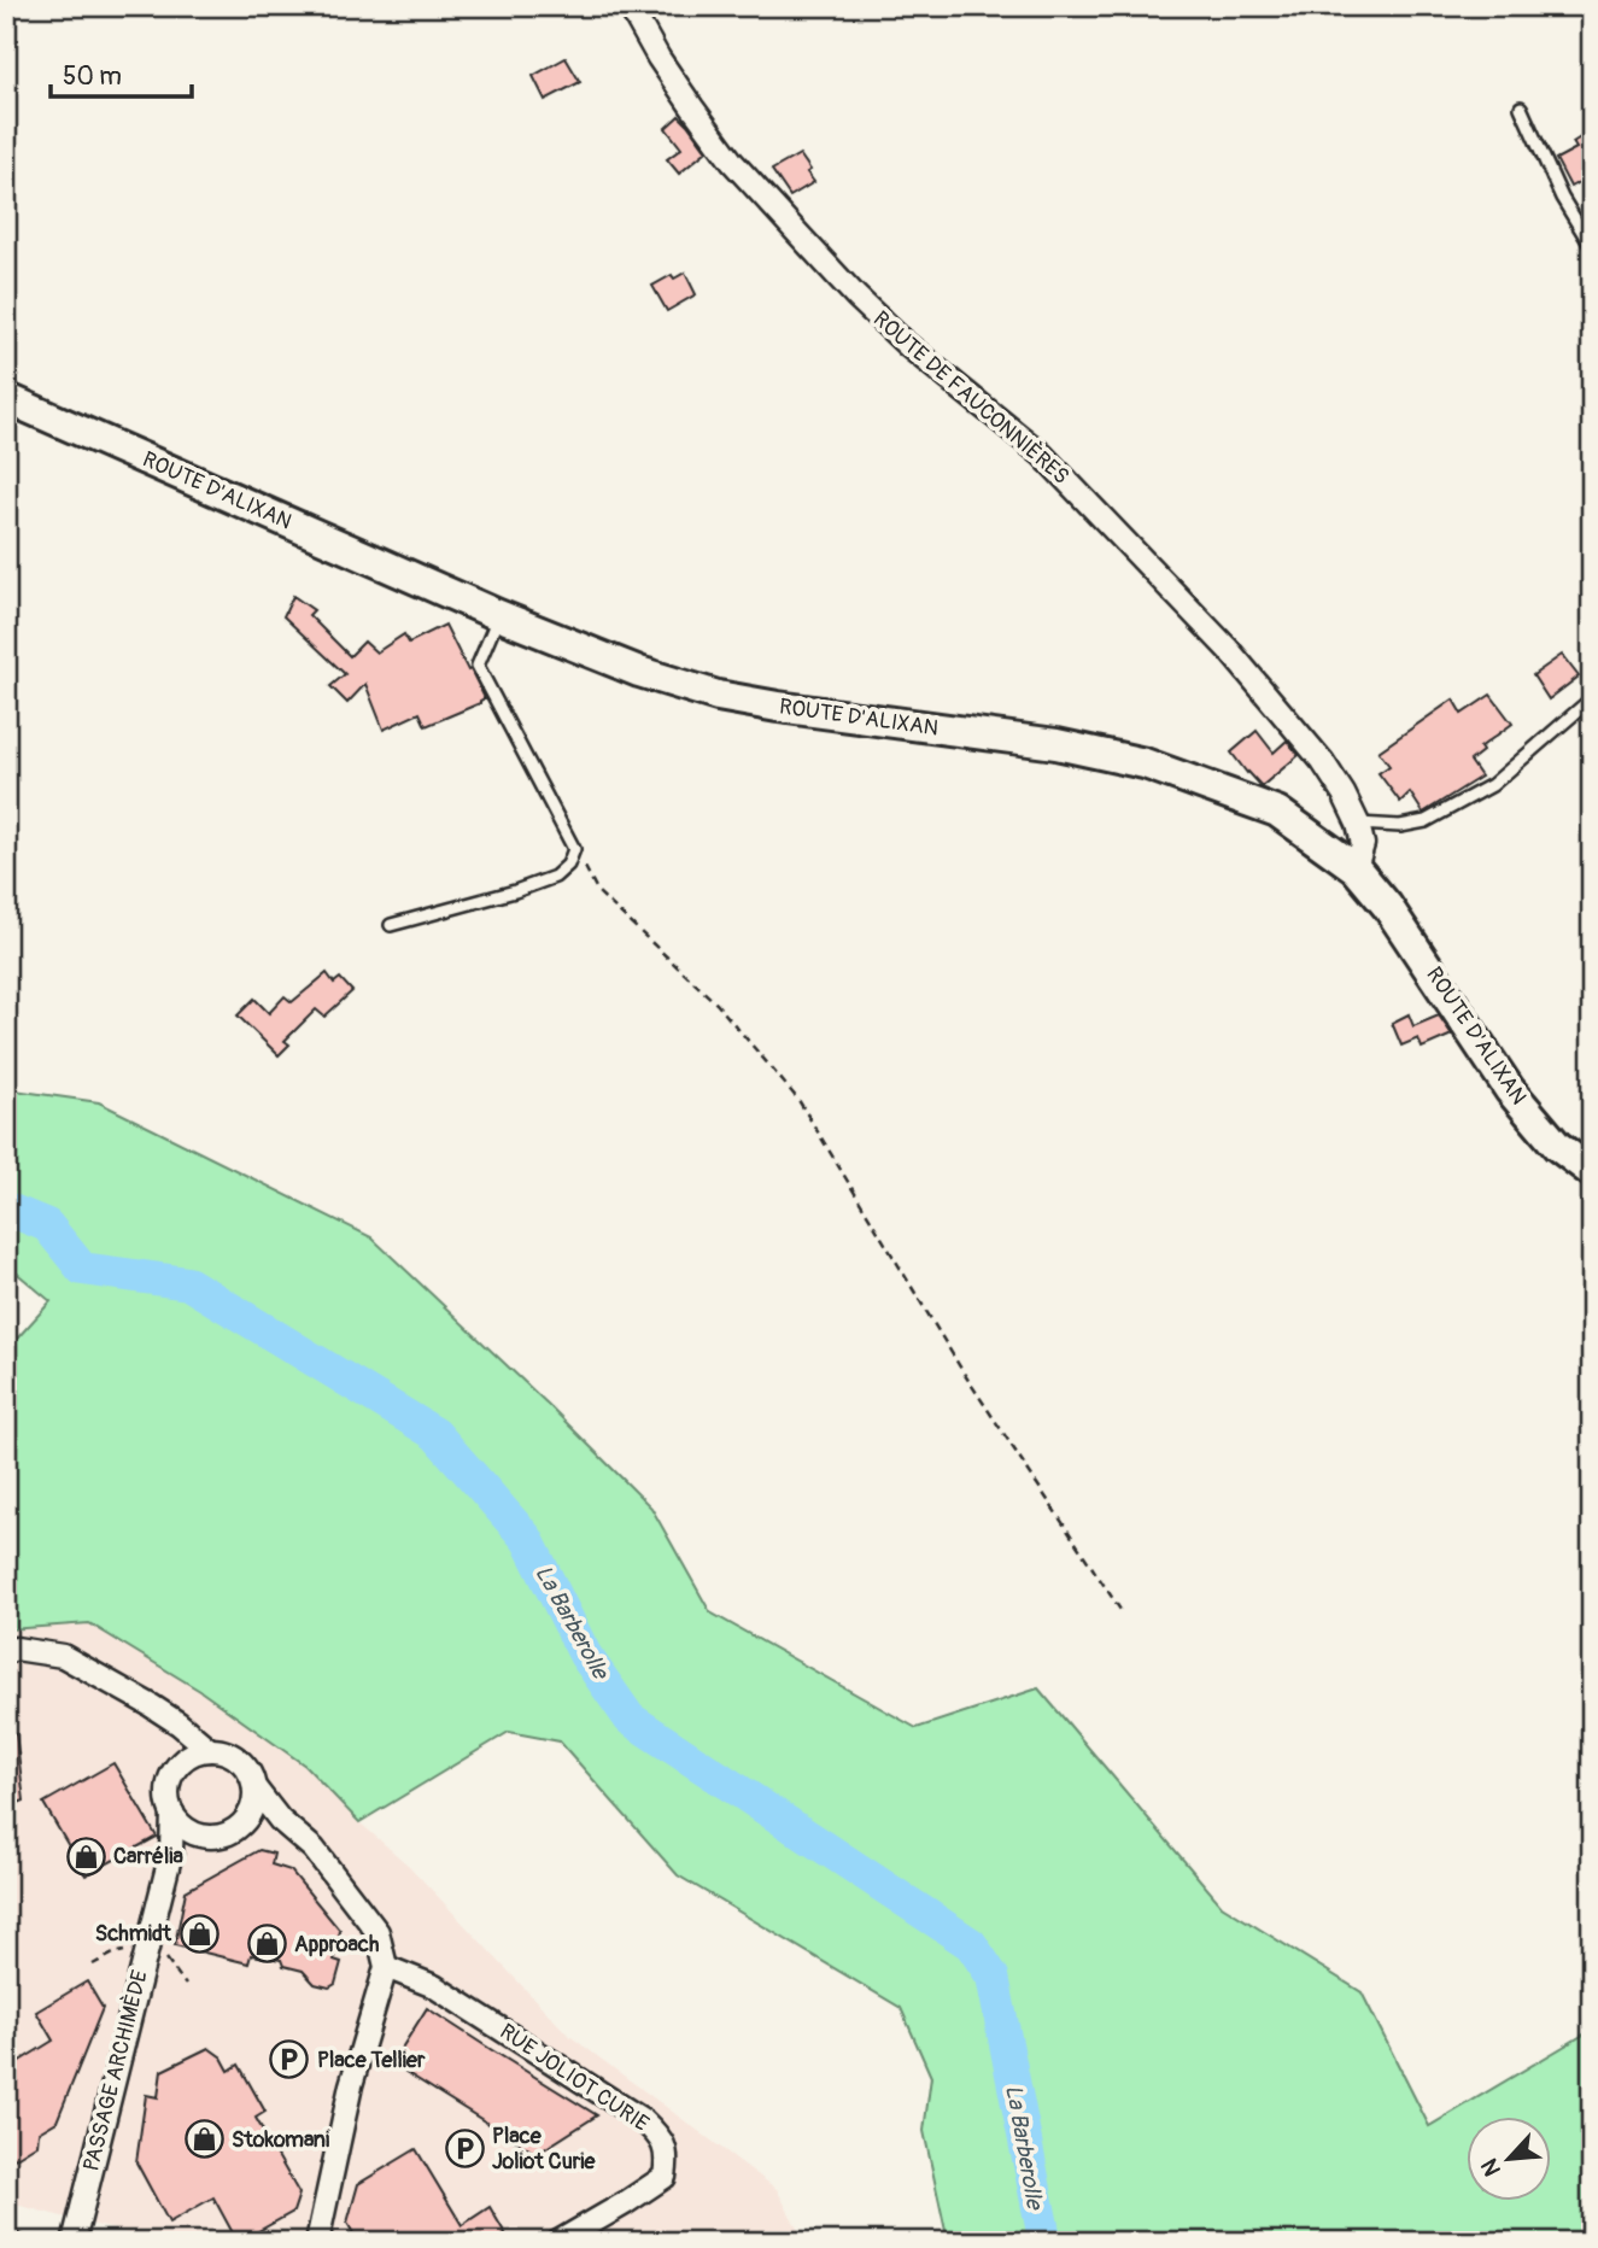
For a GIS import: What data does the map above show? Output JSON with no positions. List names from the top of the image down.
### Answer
{
  "streets": {
    "street": [
      "ROUTE DE FAUCONNIÈRES",
      "ROUTE D'ALIXAN",
      "PASSAGE ARCHIMÈDE",
      "RUE JOLIOT CURIE"
    ]
  },
  "crossings": [
    ["ROUTE DE FAUCONNIÈRES", "ROUTE D'ALIXAN"]
  ],
  "water": ["La Barberolle"],
  "places": {
    "shop": [
      "Carrélia",
      "Schmidt",
      "Approach",
      "Stokomani"
    ],
    "parking": ["Place Tellier", "Place Joliot Curie"]
  },
  "scale_bar": "50 m",
  "north": "bottom left"
}
